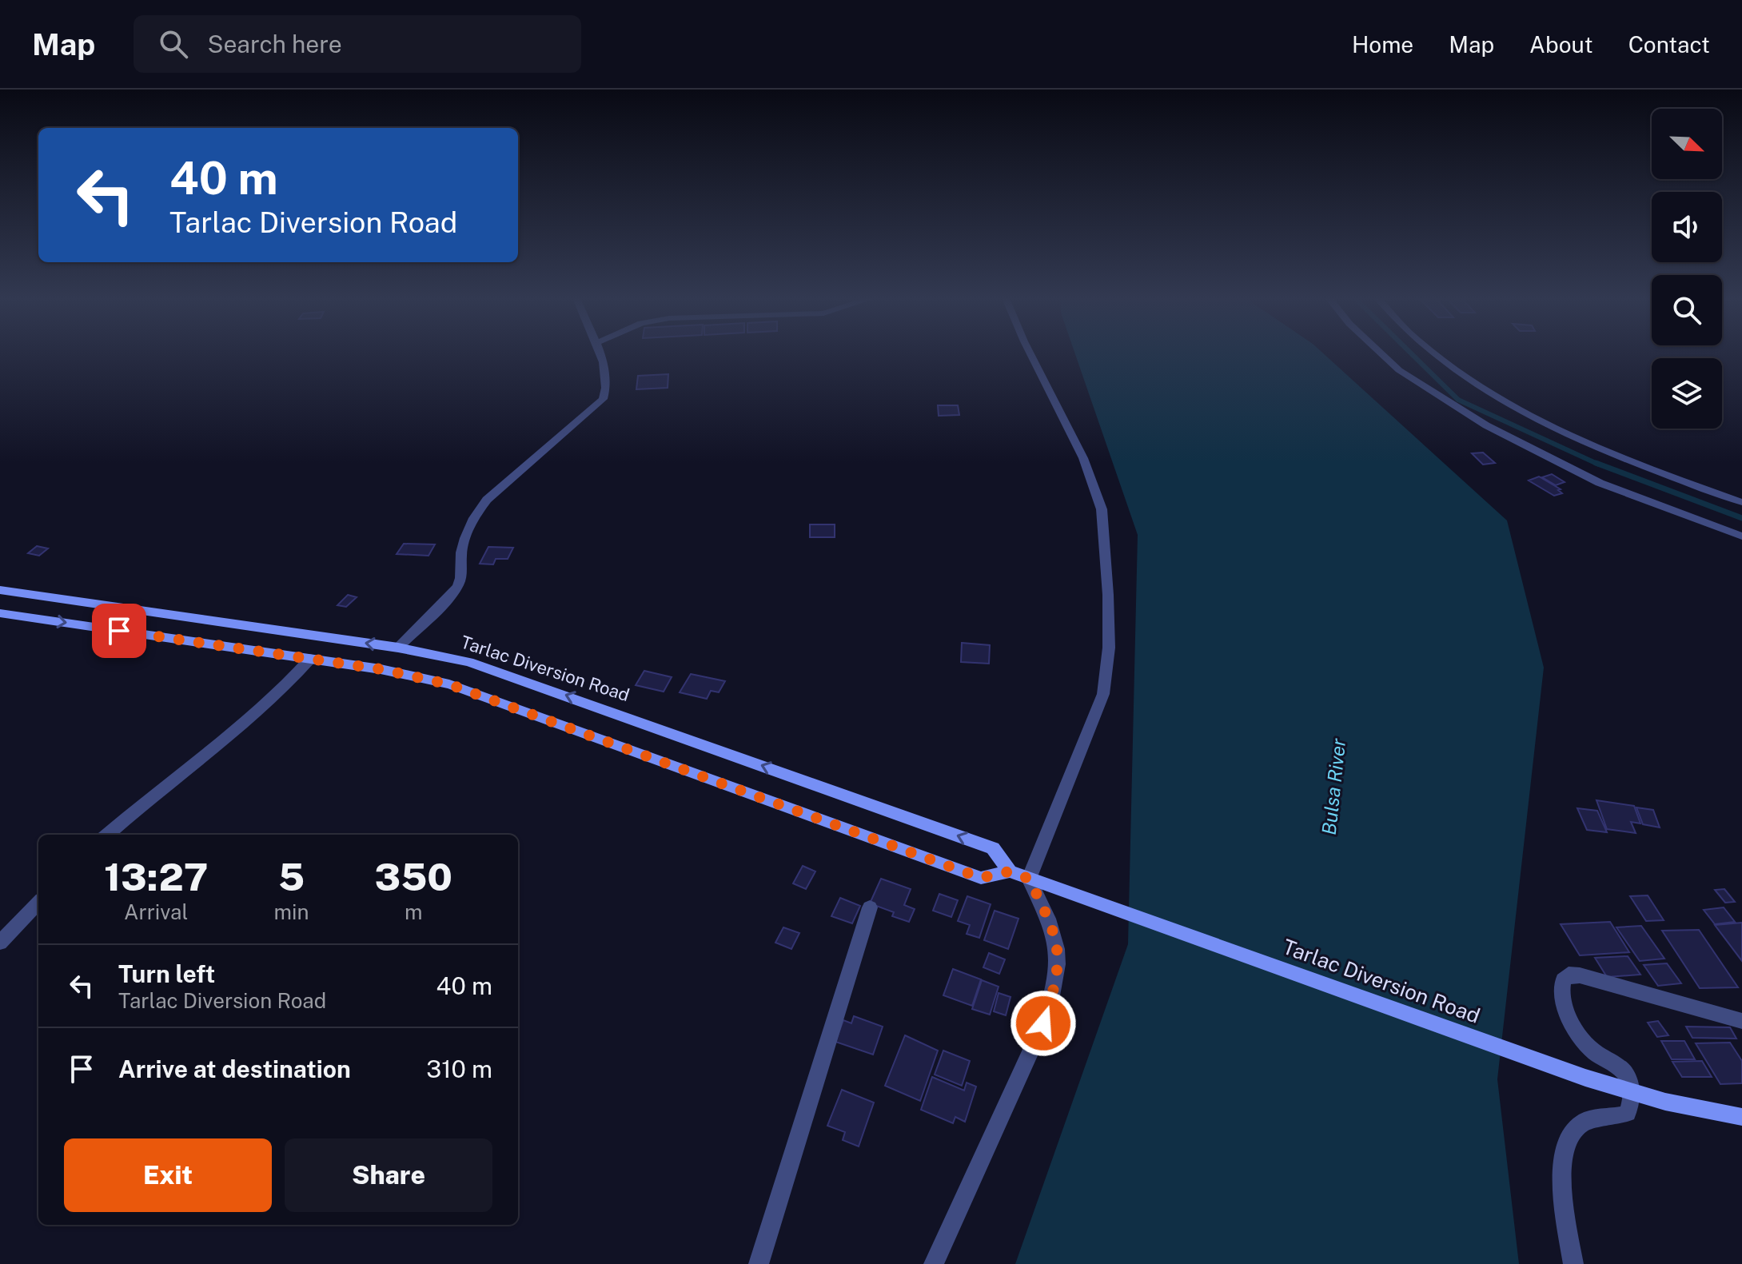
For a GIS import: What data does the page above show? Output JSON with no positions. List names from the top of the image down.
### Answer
{
  "streets": {
    "main road": ["Tarlac Diversion Road"]
  },
  "water": ["Bulsa River"],
  "north": "bottom right",
  "page": {
    "header": "Map",
    "search": "Search here",
    "nav": [
      "Home",
      "Map",
      "About",
      "Contact"
    ],
    "turn": ["40 m", "Tarlac Diversion Road"],
    "eta": [
      "13:27",
      "Arrival",
      "5",
      "min",
      "350",
      "m"
    ],
    "list": [
      {
        "name": "Turn left",
        "note": "Tarlac Diversion Road",
        "value": "40 m"
      },
      {
        "name": "Arrive at destination",
        "value": "310 m"
      }
    ],
    "buttons": ["Exit", "Share"]
  }
}
